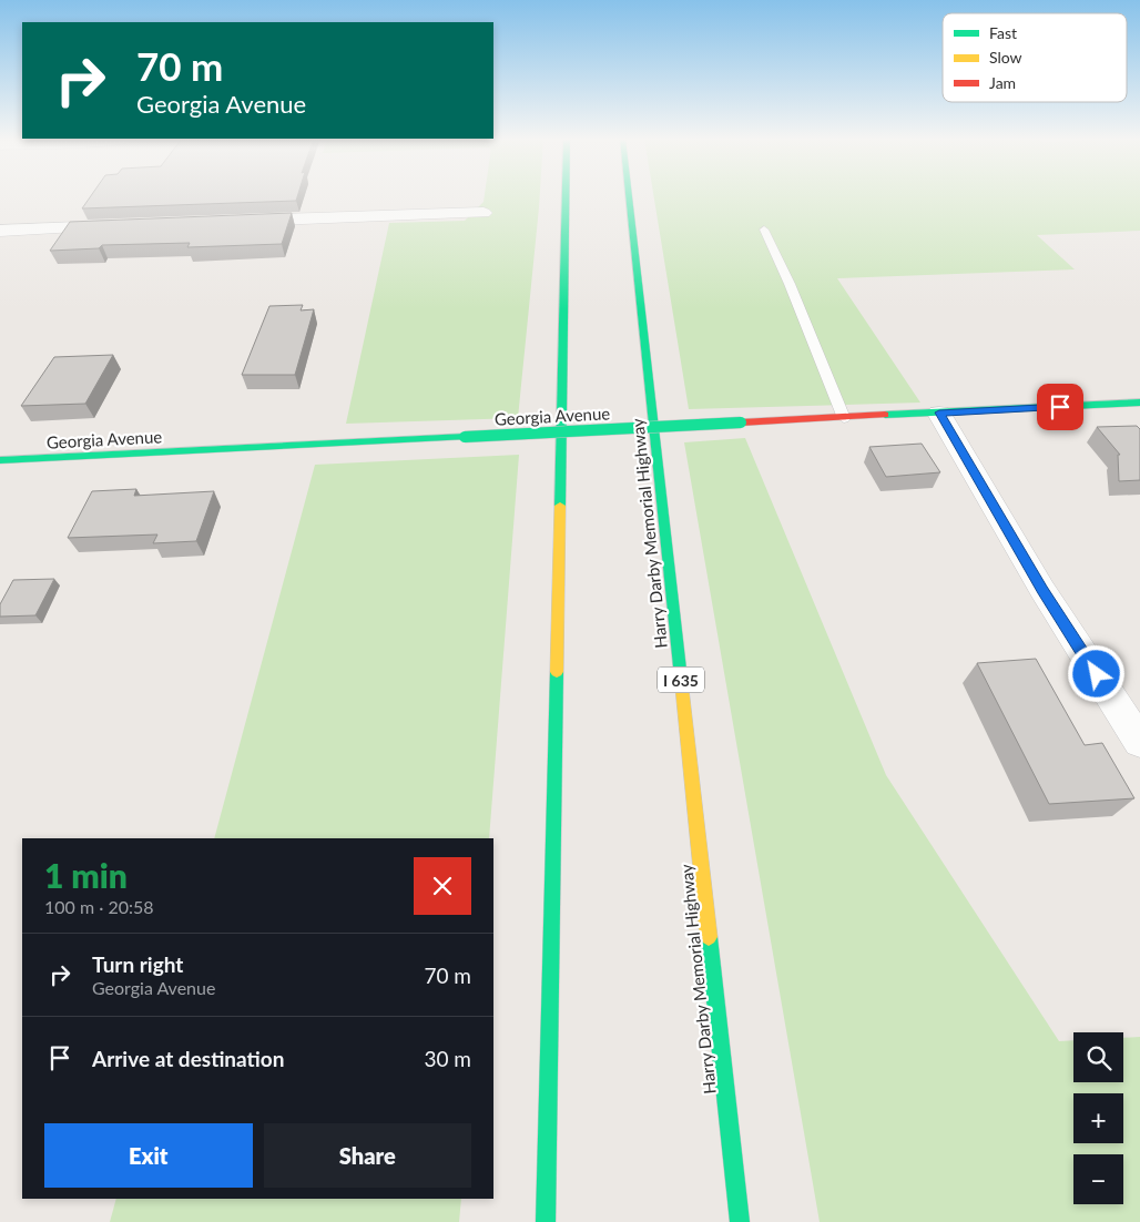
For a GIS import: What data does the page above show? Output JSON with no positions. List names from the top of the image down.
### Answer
{
  "streets": {
    "main road": ["Georgia Avenue", "Harry Darby Memorial Highway", "I 635"]
  },
  "legend": ["Fast", "Slow", "Jam"],
  "page": {
    "turn": ["70 m", "Georgia Avenue"],
    "heading": ["1 min", "100 m · 20:58"],
    "list": [
      {
        "name": "Turn right",
        "note": "Georgia Avenue",
        "value": "70 m"
      },
      {
        "name": "Arrive at destination",
        "value": "30 m"
      }
    ],
    "map_buttons": ["+", "−"],
    "buttons": ["Exit", "Share"]
  }
}
